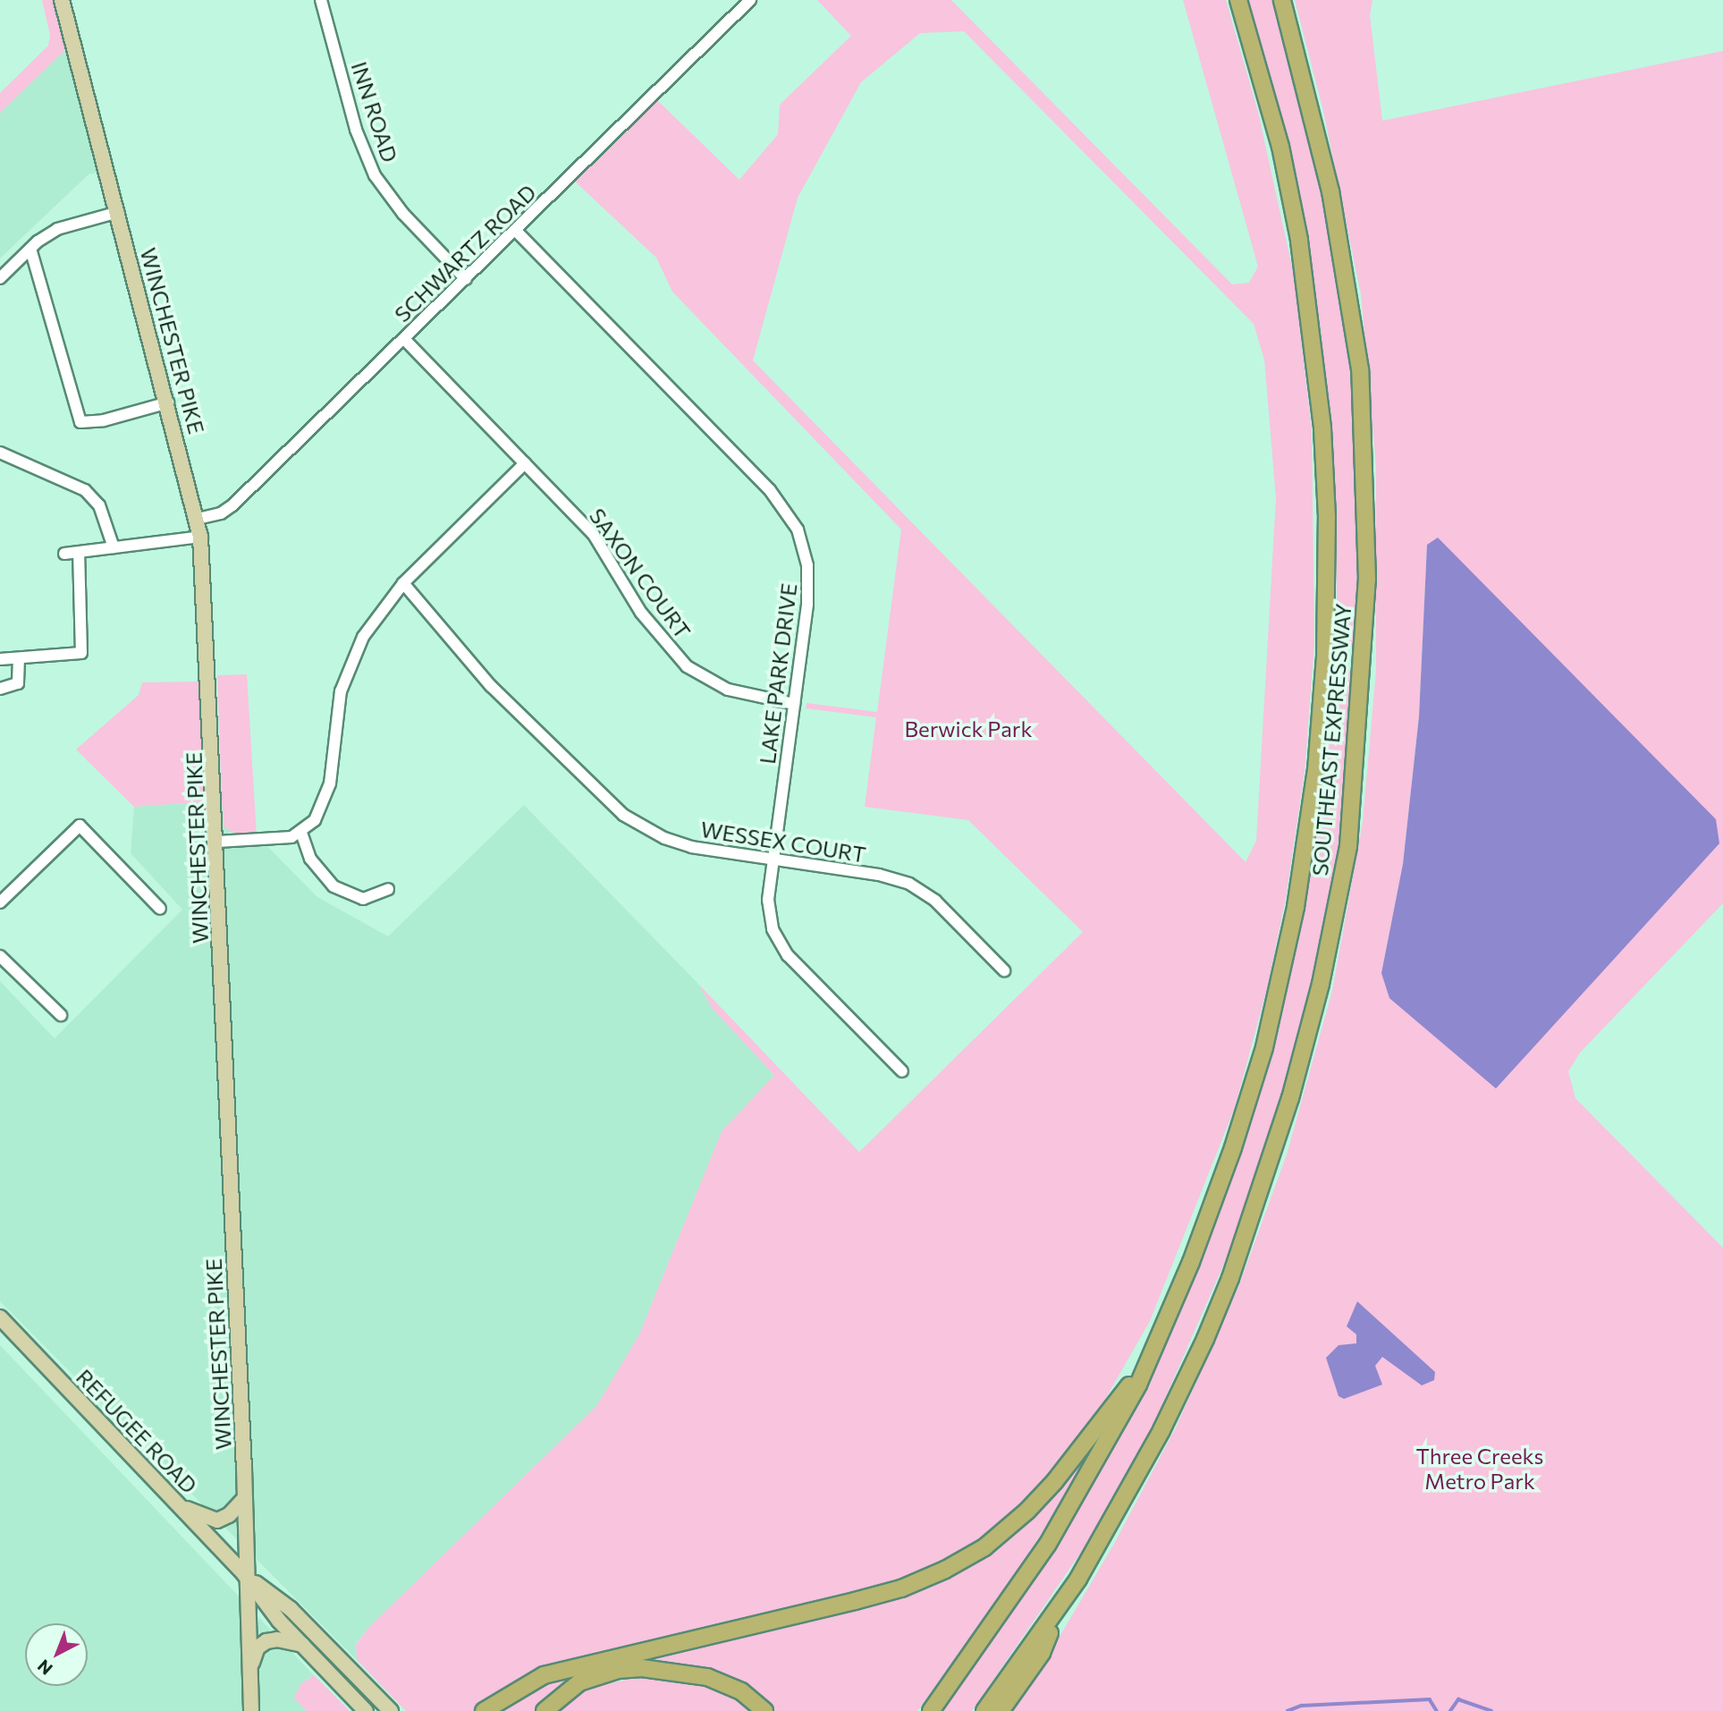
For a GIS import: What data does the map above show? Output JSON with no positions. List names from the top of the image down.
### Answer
{
  "streets": {
    "highway": ["SOUTHEAST EXPRESSWAY"],
    "main road": ["WINCHESTER PIKE", "REFUGEE ROAD"],
    "street": [
      "INN ROAD",
      "SCHWARTZ ROAD",
      "SAXON COURT",
      "LAKE PARK DRIVE",
      "WESSEX COURT"
    ]
  },
  "crossings": [
    ["INN ROAD", "SCHWARTZ ROAD"],
    ["SCHWARTZ ROAD", "WINCHESTER PIKE"],
    ["SCHWARTZ ROAD", "SAXON COURT"],
    ["SCHWARTZ ROAD", "LAKE PARK DRIVE"],
    ["WINCHESTER PIKE", "REFUGEE ROAD"],
    ["SAXON COURT", "LAKE PARK DRIVE"],
    ["LAKE PARK DRIVE", "WESSEX COURT"]
  ],
  "parks": ["Berwick Park", "Three Creeks Metro Park"],
  "north": "bottom left"
}
